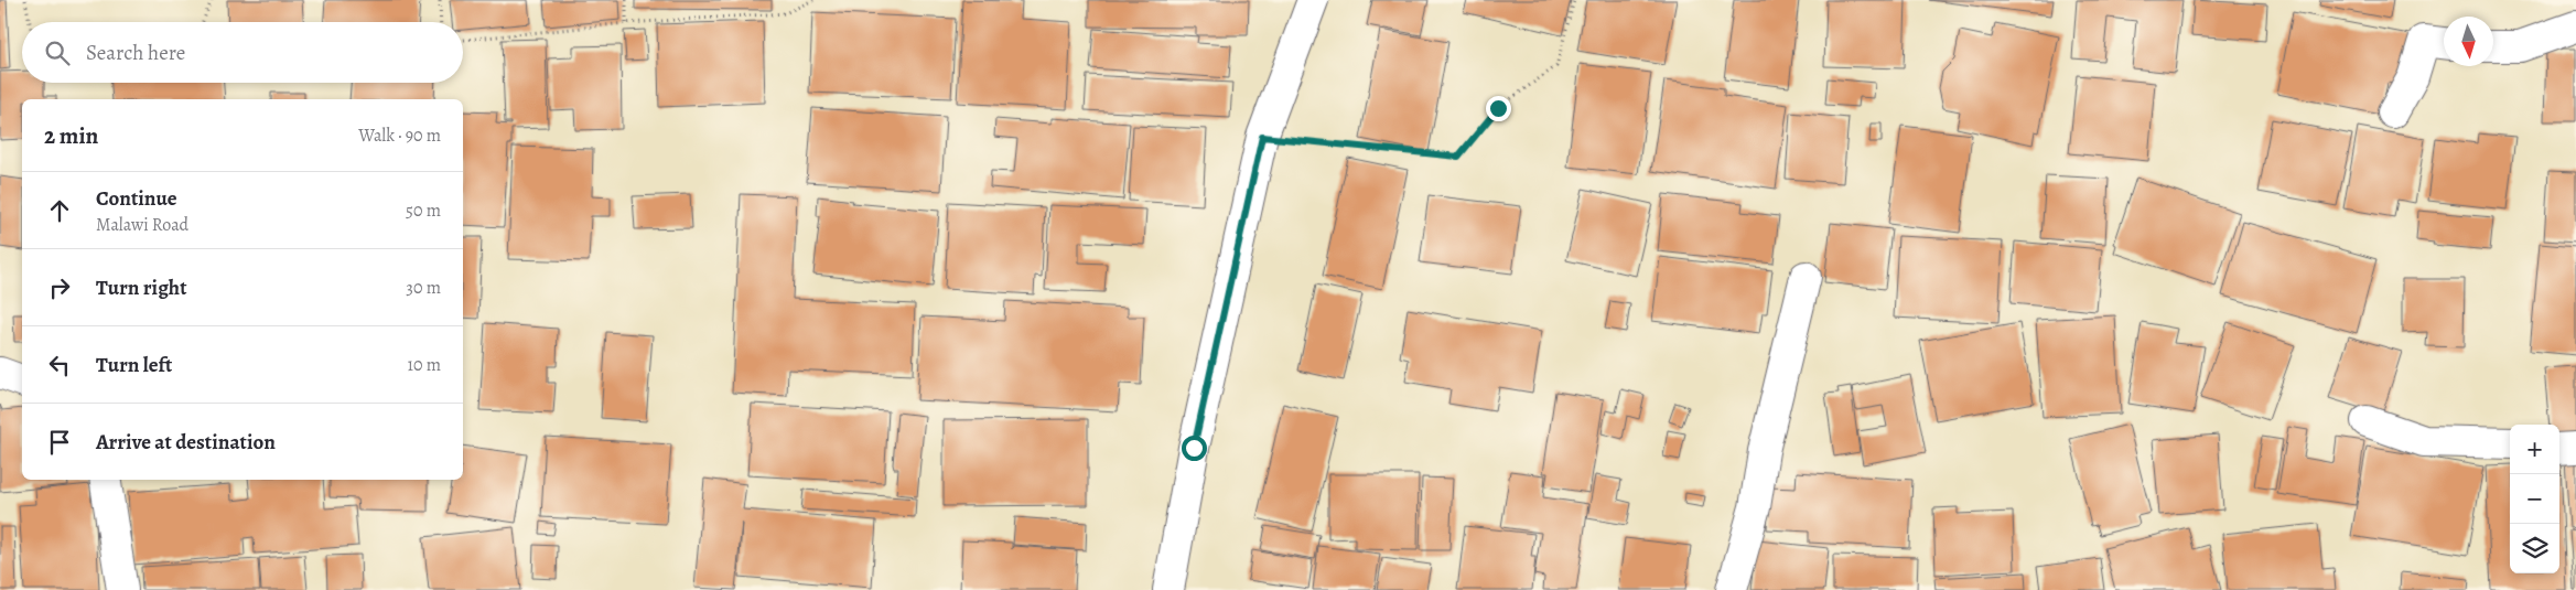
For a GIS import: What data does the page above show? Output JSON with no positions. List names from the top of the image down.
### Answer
{
  "north": "bottom",
  "page": {
    "search": "Search here",
    "heading": ["2 min", "Walk · 90 m"],
    "list": [
      ["Continue", "Malawi Road", "50 m"],
      ["Turn right", "30 m"],
      ["Turn left", "10 m"],
      "Arrive at destination"
    ],
    "map_buttons": ["+", "−"]
  }
}
